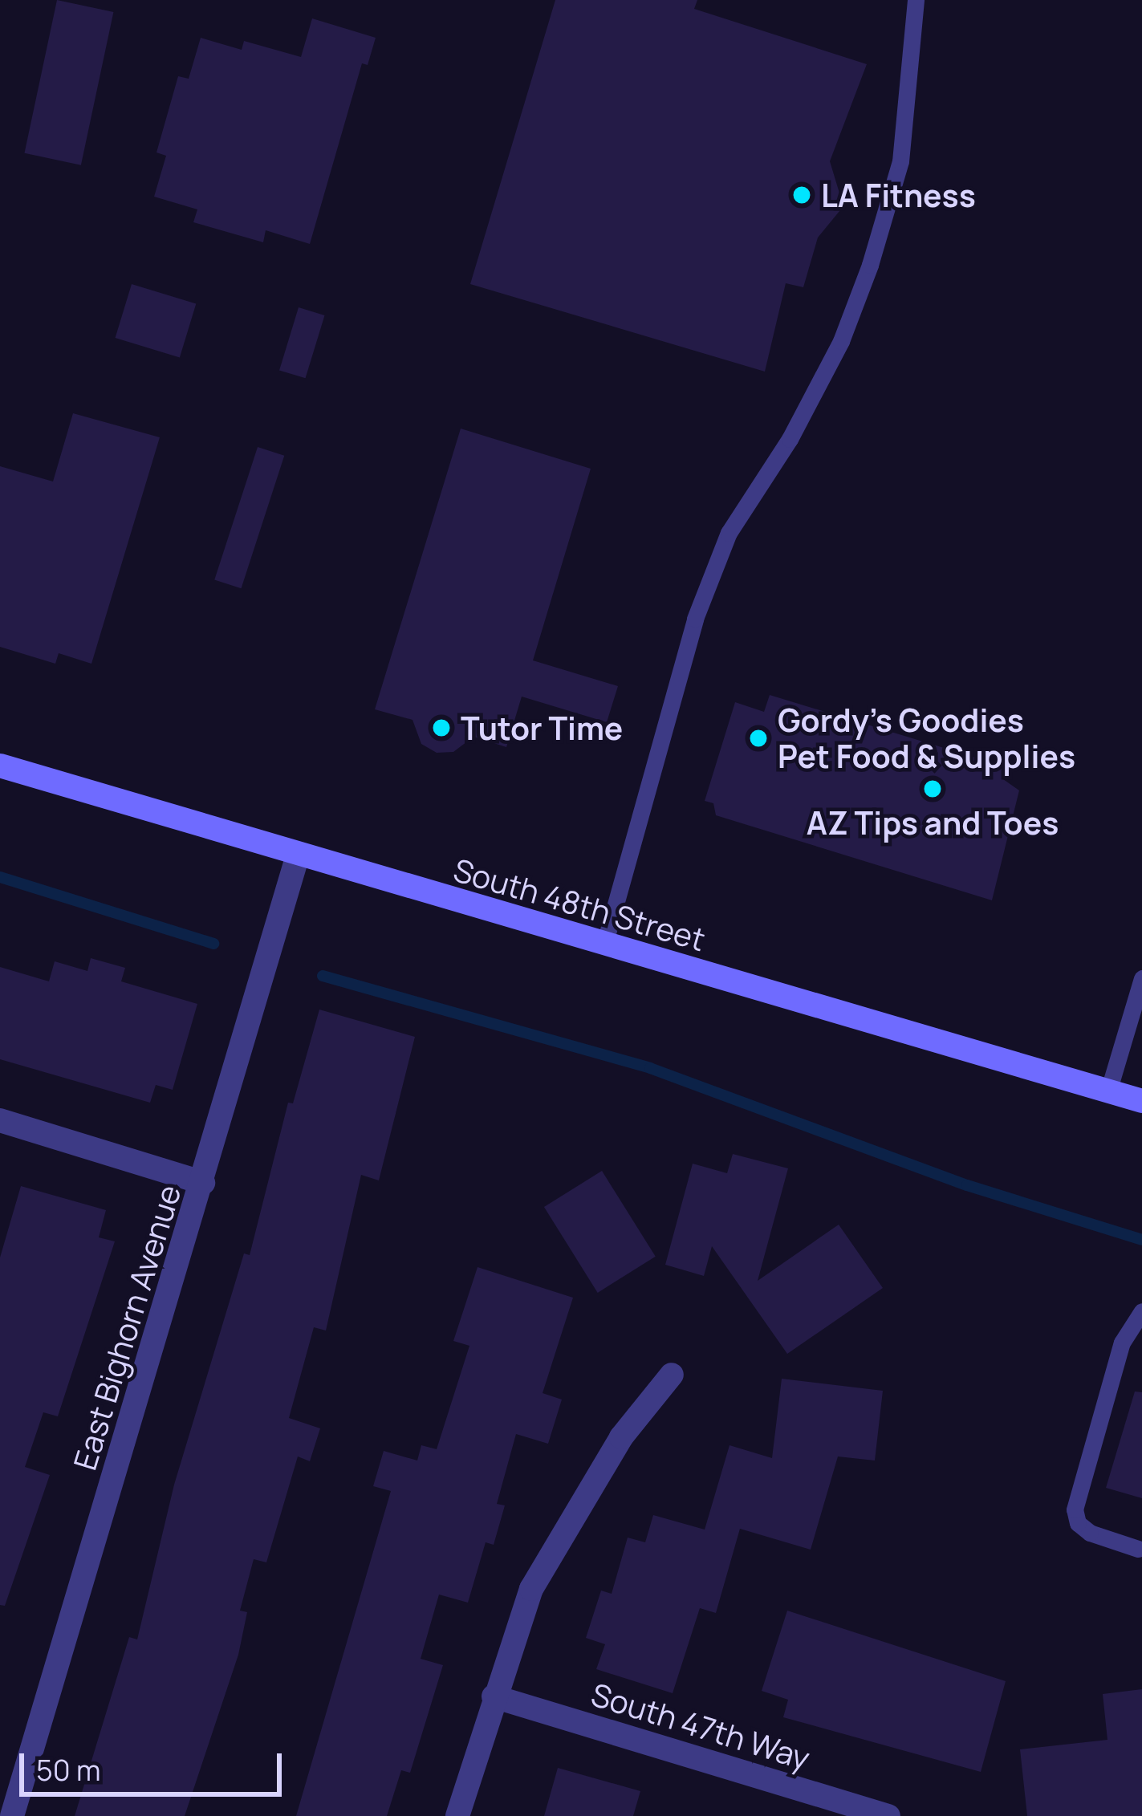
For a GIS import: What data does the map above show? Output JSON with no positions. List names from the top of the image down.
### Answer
{
  "streets": {
    "main road": ["South 48th Street"],
    "street": ["East Bighorn Avenue", "South 47th Way"]
  },
  "crossings": [
    ["South 48th Street", "East Bighorn Avenue"]
  ],
  "places": [
    "LA Fitness",
    "Tutor Time",
    "Gordy's Goodies Pet Food & Supplies",
    "AZ Tips and Toes"
  ],
  "scale_bar": "50 m"
}
